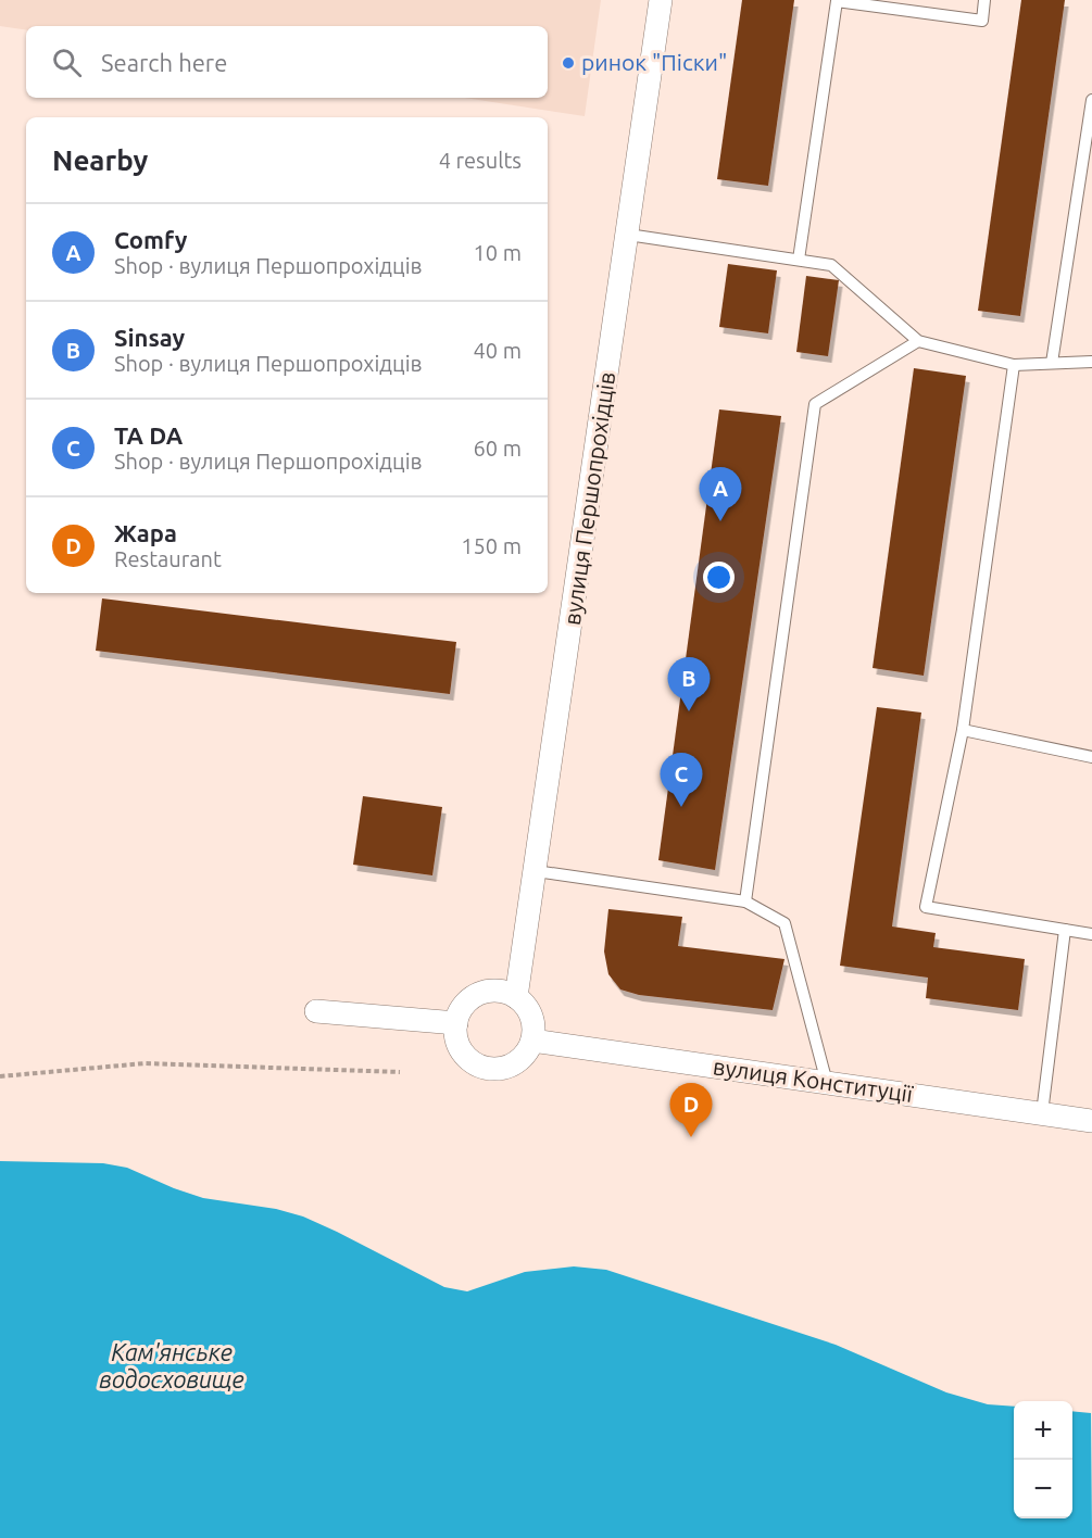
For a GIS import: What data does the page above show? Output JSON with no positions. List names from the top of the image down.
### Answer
{
  "streets": {
    "street": ["вулиця Першопрохідців", "вулиця Конституції"]
  },
  "crossings": [
    ["вулиця Першопрохідців", "вулиця Конституції"]
  ],
  "water": ["Кам'янське водосховище"],
  "places": ["ринок \"Піски\""],
  "page": {
    "search": "Search here",
    "heading": ["Nearby", "4 results"],
    "list": [
      {
        "mark": "A",
        "name": "Comfy",
        "note": "Shop · вулиця Першопрохідців",
        "value": "10 m"
      },
      {
        "mark": "B",
        "name": "Sinsay",
        "note": "Shop · вулиця Першопрохідців",
        "value": "40 m"
      },
      {
        "mark": "C",
        "name": "TA DA",
        "note": "Shop · вулиця Першопрохідців",
        "value": "60 m"
      },
      {
        "mark": "D",
        "name": "Жара",
        "note": "Restaurant",
        "value": "150 m"
      }
    ],
    "pins": [
      "A",
      "B",
      "C",
      "D"
    ],
    "map_buttons": ["+", "−"]
  }
}
